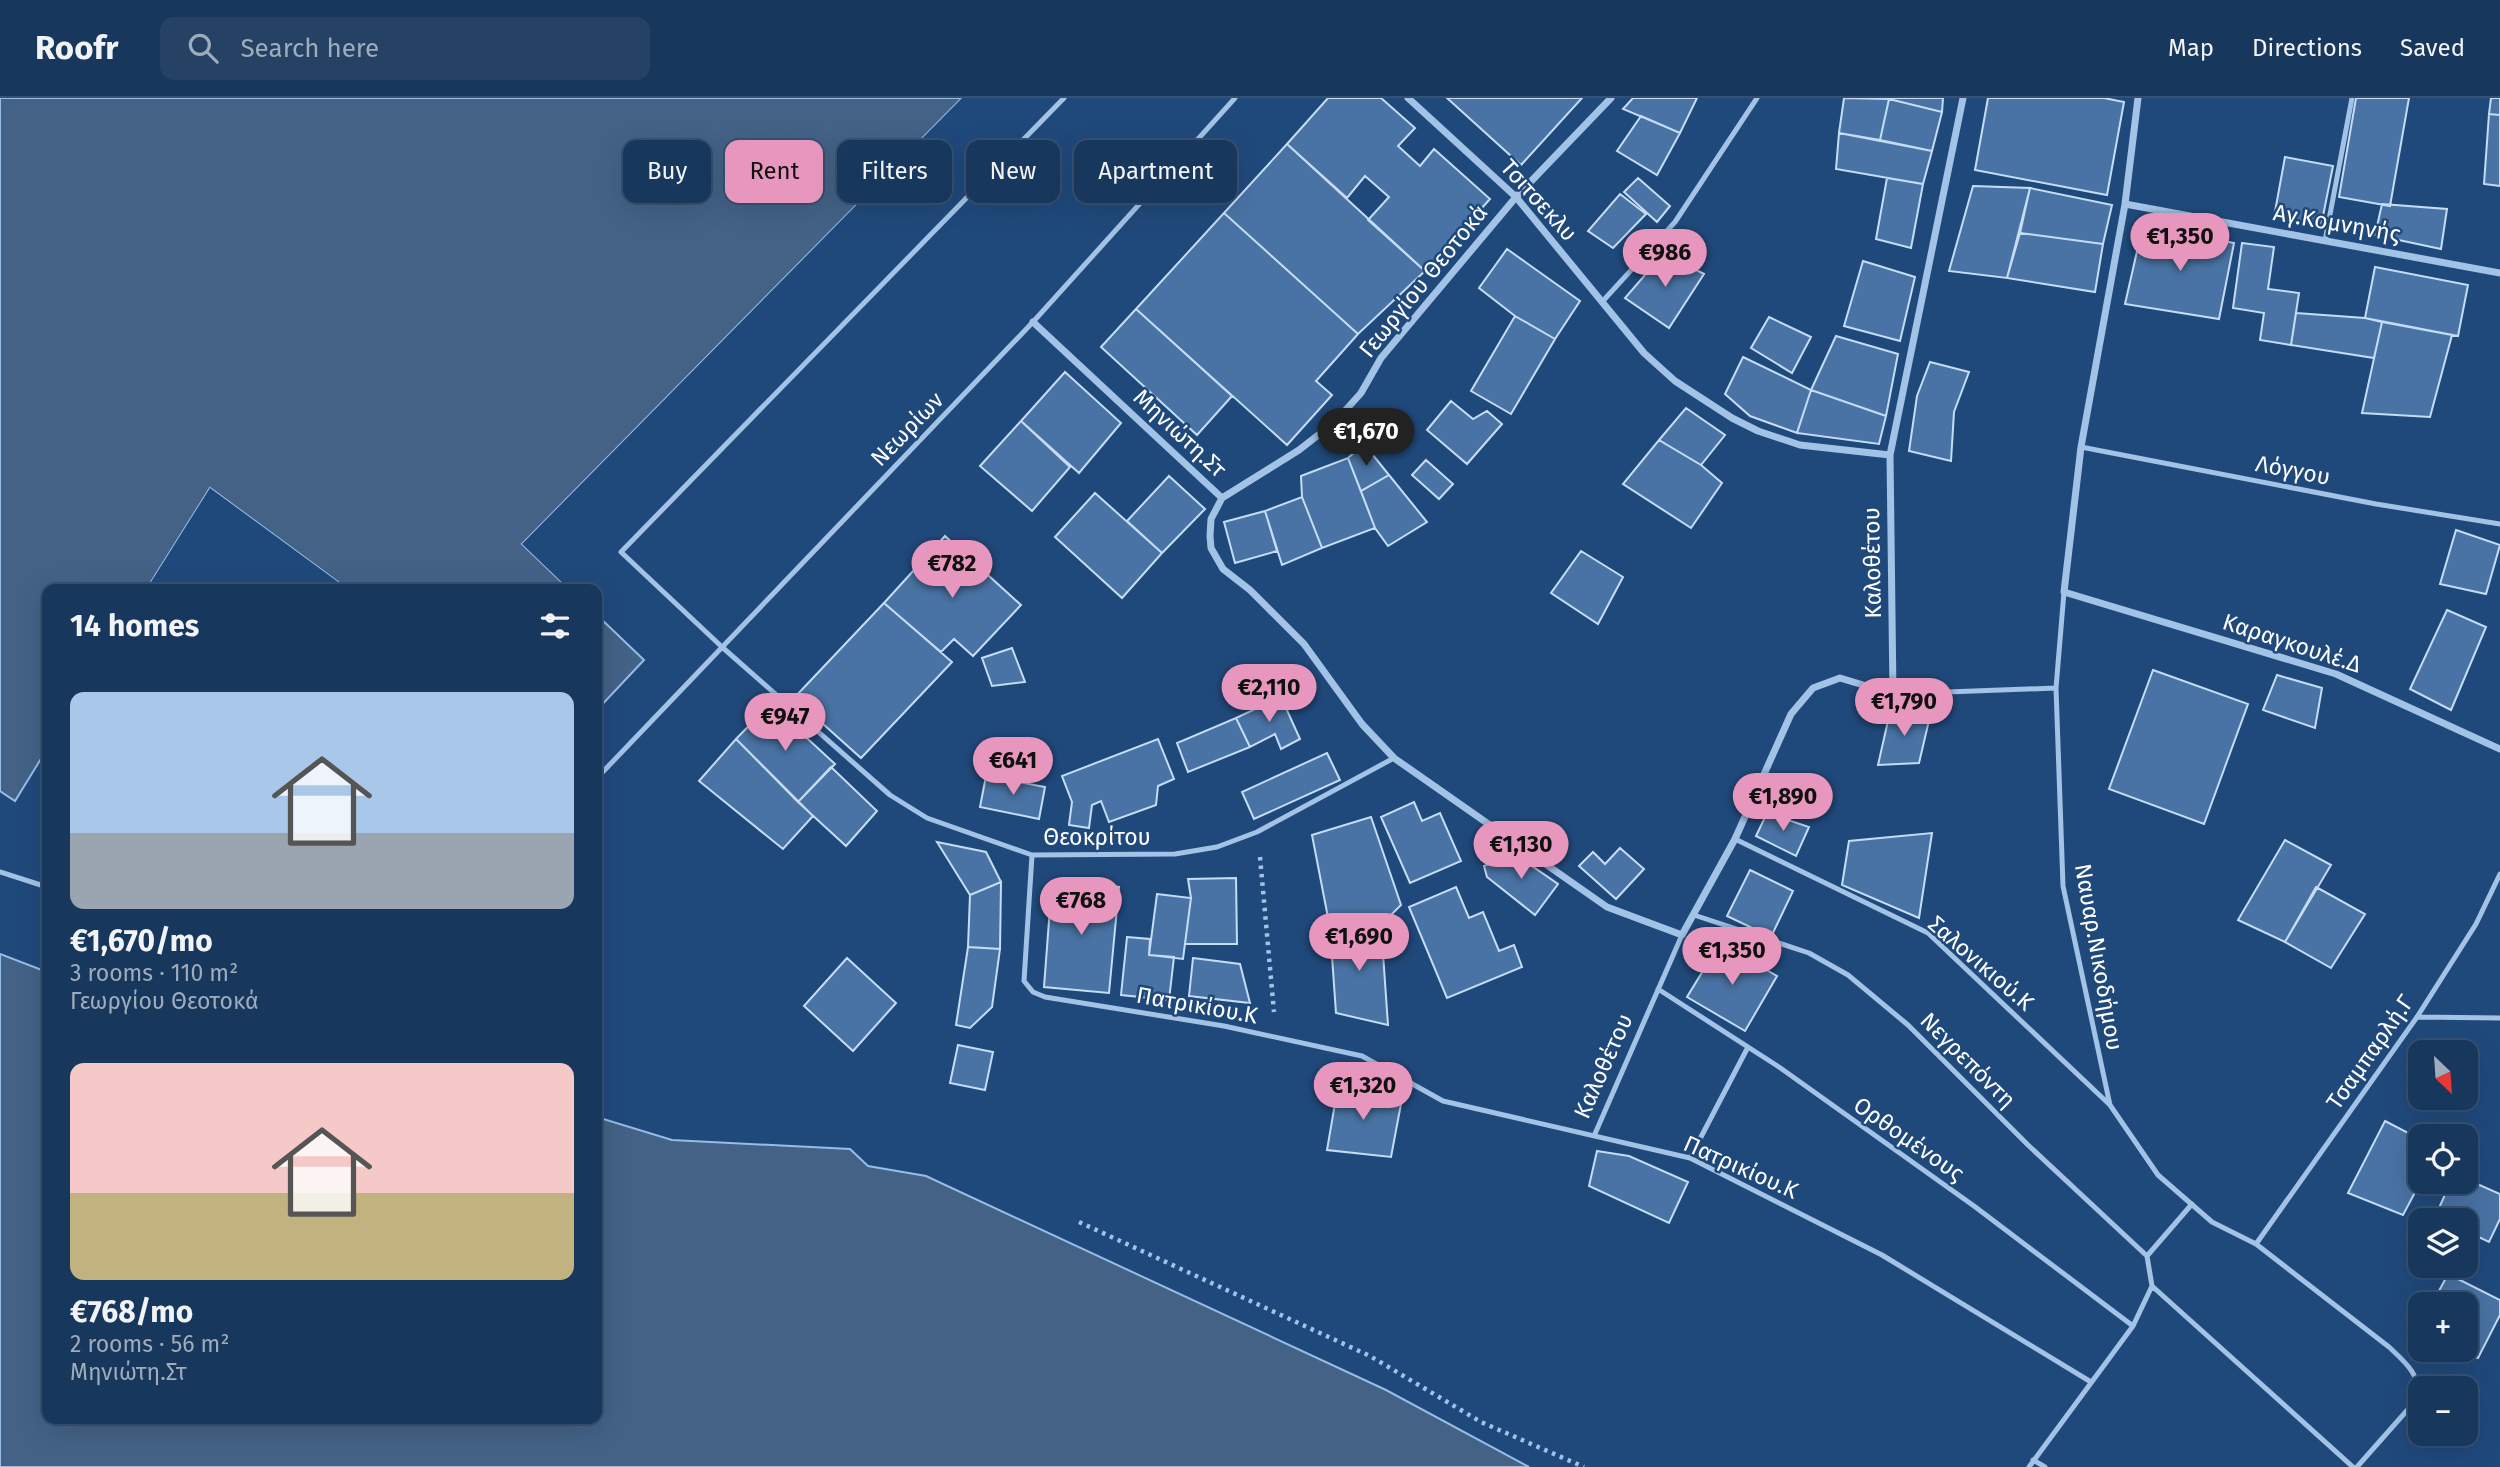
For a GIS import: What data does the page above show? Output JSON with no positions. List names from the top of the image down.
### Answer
{
  "streets": {
    "street": [
      "Τσιτσεκλυ",
      "Αγ.Κομνηνής",
      "Γεωργίου Θεοτοκά",
      "Μηνιώτη.Στ",
      "Καλοθέτου",
      "Καραγκουλέ.Δ"
    ],
    "lane": [
      "Νεωρίων",
      "Λόγγου",
      "Θεοκρίτου",
      "Ναυαρ.Νικοδήμου",
      "Σαλονικιού.Κ",
      "Πατρικίου.Κ",
      "Τσαμπαρλή.Γ",
      "Νεγρεπόντη",
      "Ορθομένους"
    ]
  },
  "crossings": [
    ["Τσιτσεκλυ", "Γεωργίου Θεοτοκά"],
    ["Τσιτσεκλυ", "Καλοθέτου"],
    ["Γεωργίου Θεοτοκά", "Μηνιώτη.Στ"],
    ["Νεωρίων", "Μηνιώτη.Στ"],
    ["Νεωρίων", "Θεοκρίτου"],
    ["Μηνιώτη.Στ", "Καλοθέτου"],
    ["Μηνιώτη.Στ", "Θεοκρίτου"],
    ["Καλοθέτου", "Πατρικίου.Κ"],
    ["Καλοθέτου", "Ορθομένους"],
    ["Καραγκουλέ.Δ", "Ναυαρ.Νικοδήμου"],
    ["Θεοκρίτου", "Πατρικίου.Κ"],
    ["Ναυαρ.Νικοδήμου", "Σαλονικιού.Κ"]
  ],
  "north": "bottom right",
  "page": {
    "header": "Roofr",
    "search": "Search here",
    "nav": ["Map", "Directions", "Saved"],
    "chip": [
      "Buy",
      "Rent",
      "Filters",
      "New",
      "Apartment"
    ],
    "price": [
      "€1,350",
      "€986",
      "€1,670",
      "€782",
      "€2,110",
      "€1,790",
      "€947",
      "€641",
      "€1,890",
      "€1,130",
      "€768",
      "€1,690",
      "€1,350",
      "€1,320"
    ],
    "heading": "14 homes",
    "list": [
      {
        "name": "€1,670/mo",
        "note": "3 rooms · 110 m² · Γεωργίου Θεοτοκά"
      },
      {
        "name": "€768/mo",
        "note": "2 rooms · 56 m² · Μηνιώτη.Στ"
      }
    ],
    "map_buttons": ["+", "−"]
  }
}
